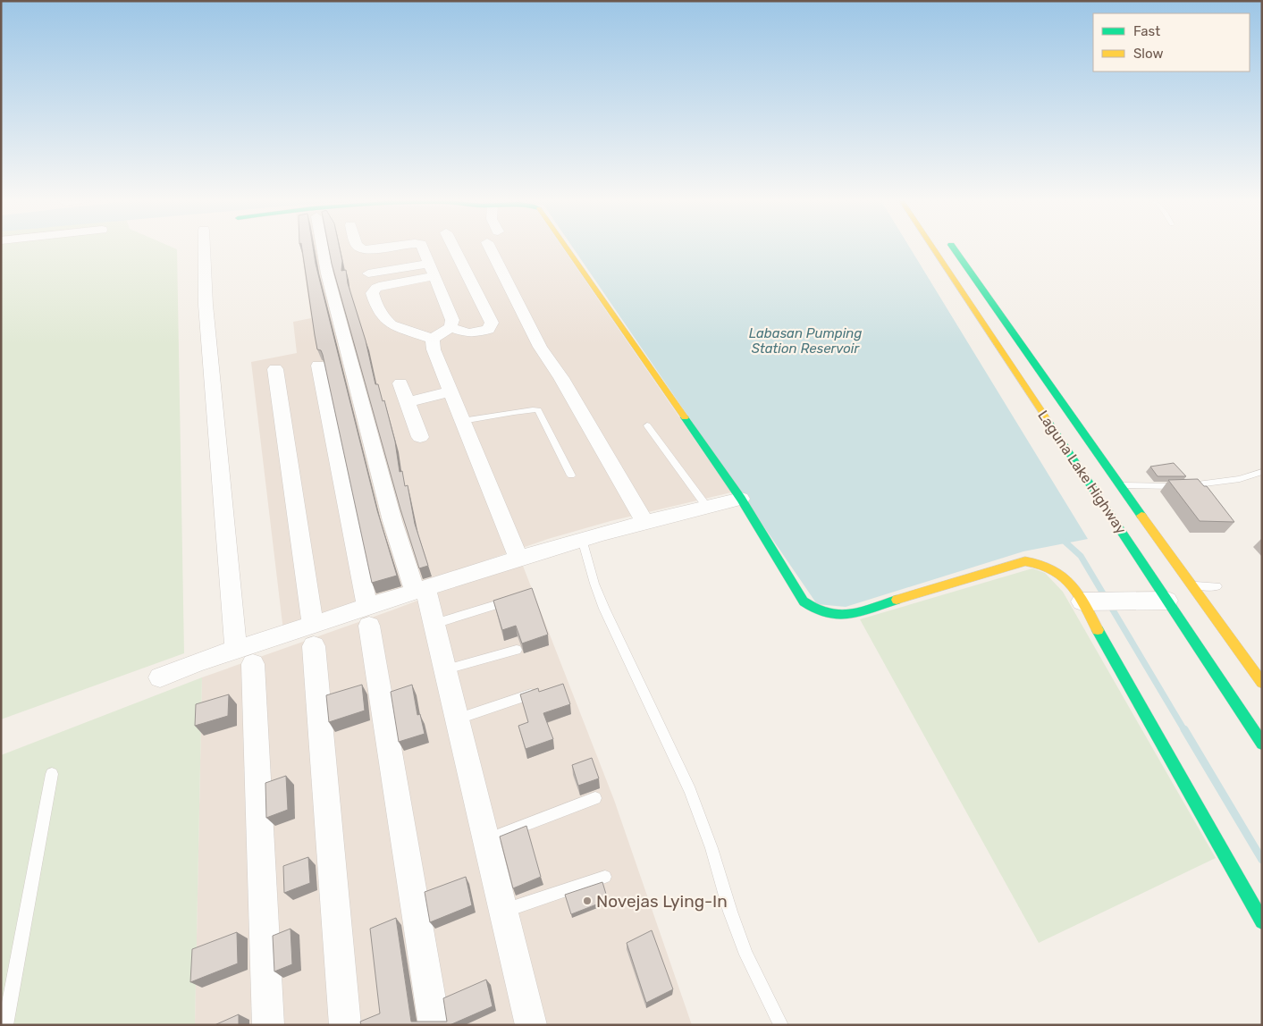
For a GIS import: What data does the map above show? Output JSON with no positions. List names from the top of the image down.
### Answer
{
  "streets": {
    "street": ["Laguna Lake Highway"]
  },
  "water": ["Labasan Pumping Station Reservoir"],
  "places": ["Novejas Lying-In"],
  "legend": ["Fast", "Slow"]
}
